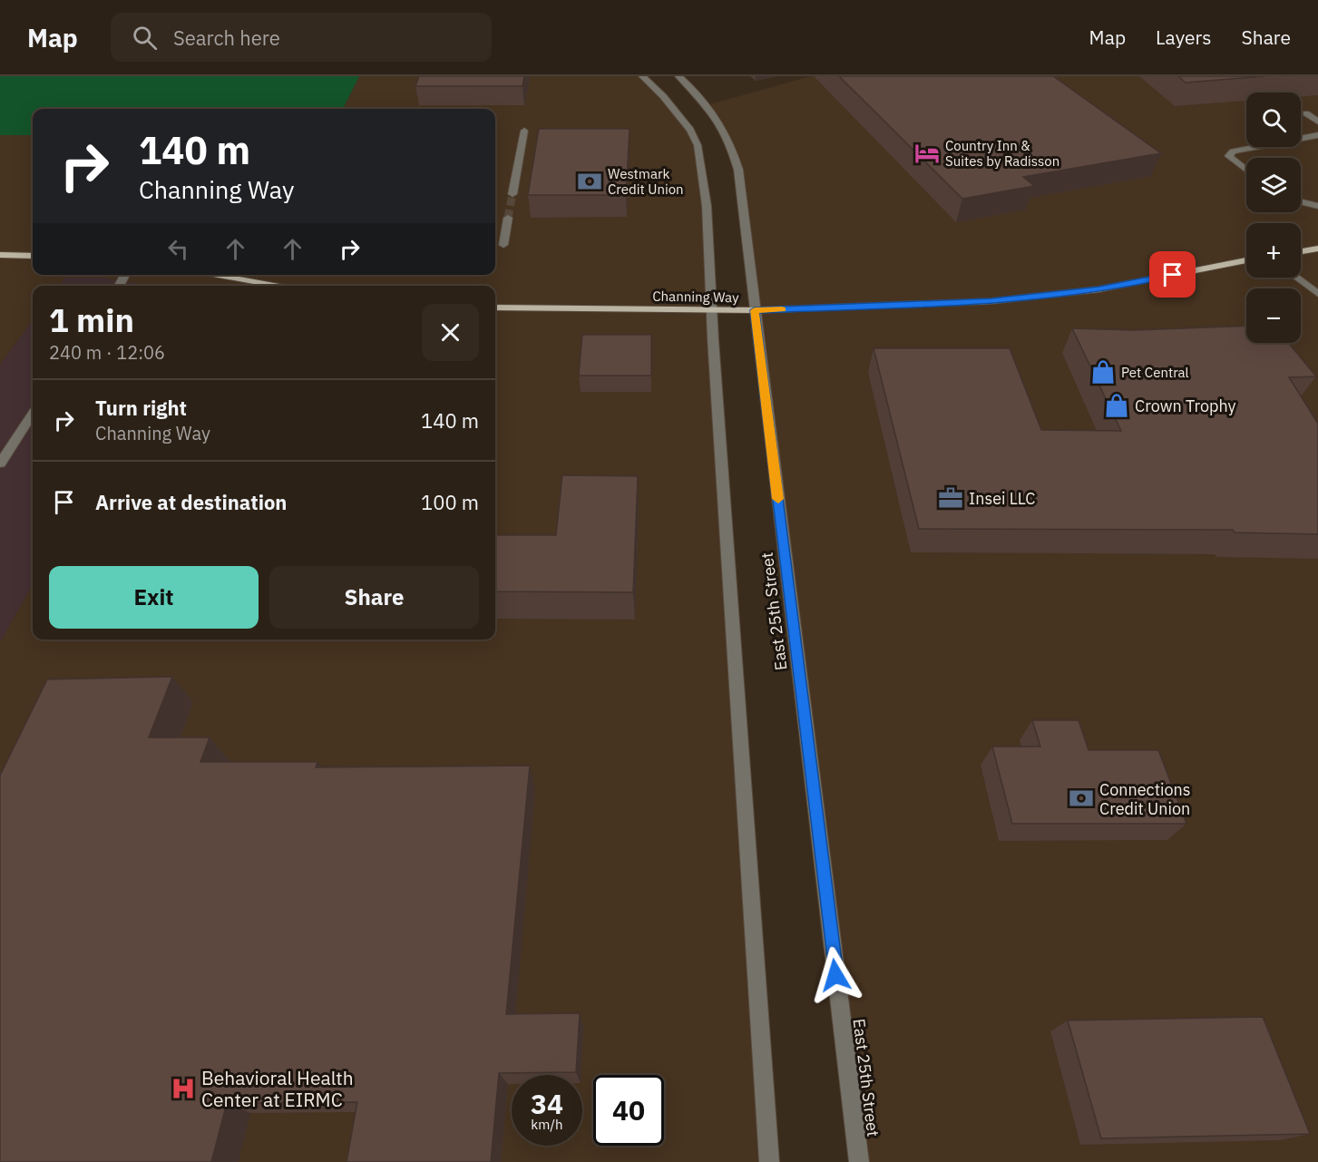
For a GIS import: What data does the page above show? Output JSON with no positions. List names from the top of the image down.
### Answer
{
  "streets": {
    "main road": ["Channing Way"],
    "street": ["East 25th Street"]
  },
  "crossings": [
    ["Channing Way", "East 25th Street"]
  ],
  "places": {
    "hotel": ["Country Inn & Suites by Radisson"],
    "bank": ["Westmark Credit Union", "Connections Credit Union"],
    "shop": ["Pet Central", "Crown Trophy"],
    "office": ["Insei LLC"],
    "hospital": ["Behavioral Health Center at EIRMC"]
  },
  "page": {
    "header": "Map",
    "search": "Search here",
    "nav": ["Map", "Layers", "Share"],
    "map_buttons": ["+", "−"],
    "turn": ["140 m", "Channing Way"],
    "heading": ["1 min", "240 m · 12:06"],
    "list": [
      {
        "name": "Turn right",
        "note": "Channing Way",
        "value": "140 m"
      },
      {
        "name": "Arrive at destination",
        "value": "100 m"
      }
    ],
    "buttons": ["Exit", "Share"],
    "speed": "34 km/h",
    "limit": "40"
  }
}
